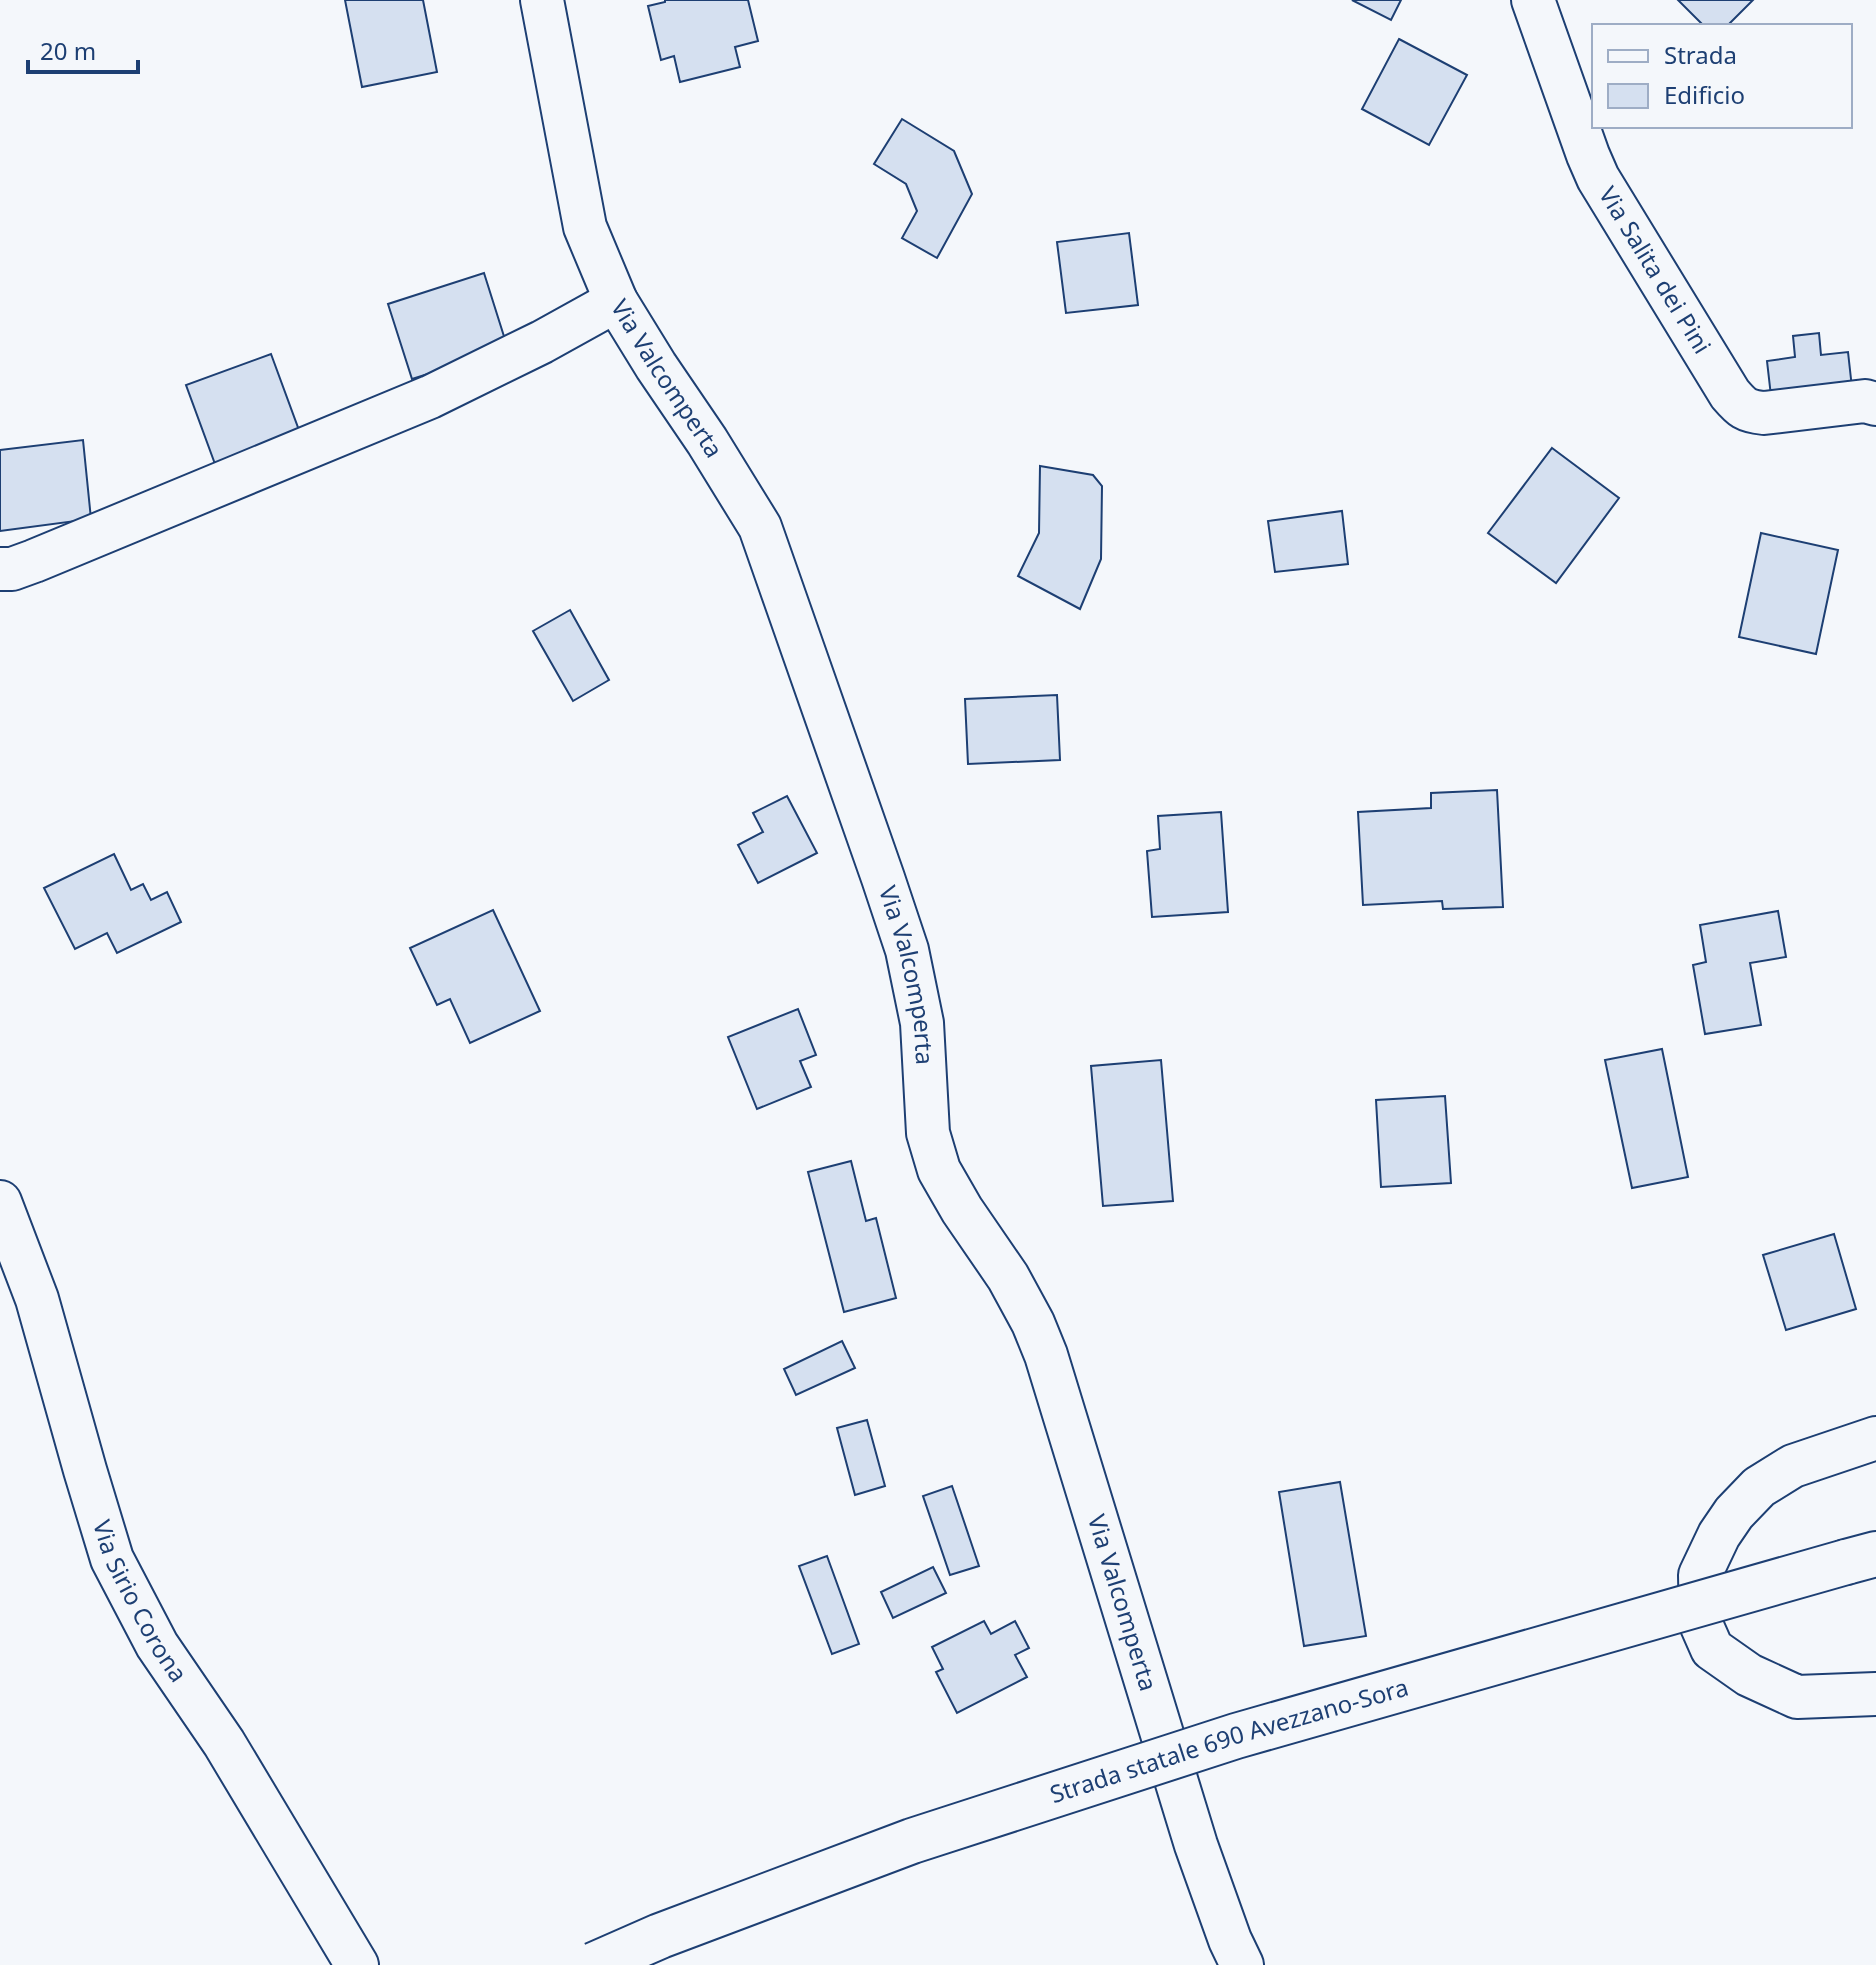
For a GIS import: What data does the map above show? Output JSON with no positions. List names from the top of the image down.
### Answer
{
  "streets": {
    "highway": ["Strada statale 690 Avezzano-Sora"],
    "street": ["Via Salita dei Pini", "Via Valcomperta", "Via Sirio Corona"]
  },
  "legend": ["Strada", "Edificio"],
  "scale_bar": "20 m"
}
